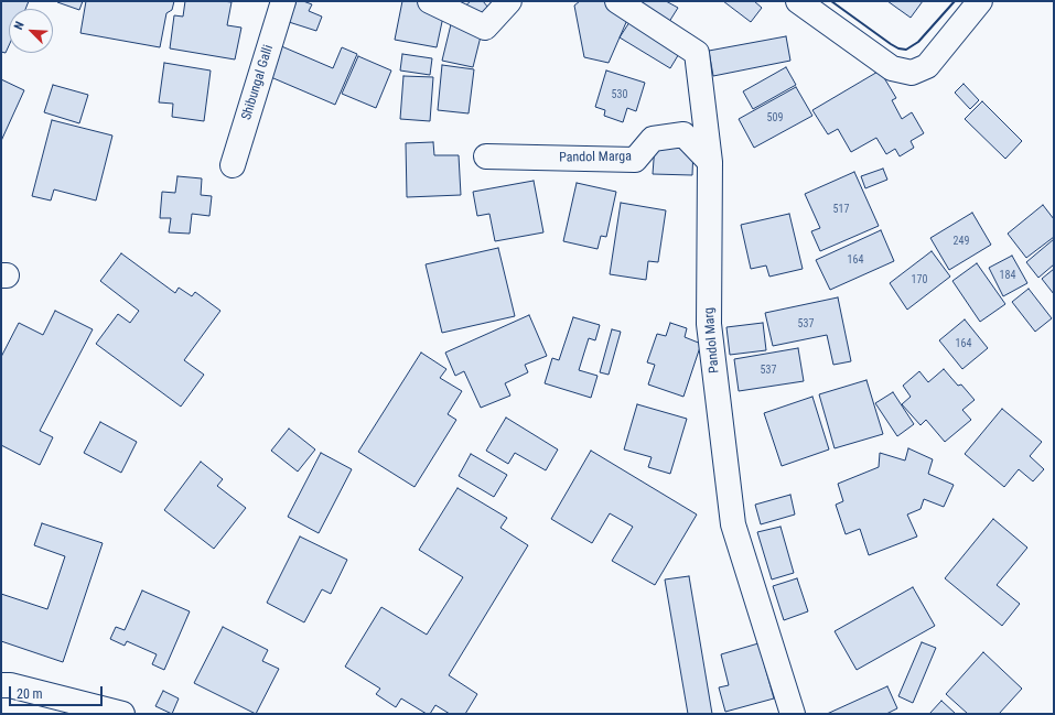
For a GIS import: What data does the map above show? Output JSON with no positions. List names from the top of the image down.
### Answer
{
  "streets": {
    "street": ["Shibungal Galli", "Pandol Marga", "Pandol Marg"]
  },
  "crossings": [
    ["Pandol Marga", "Pandol Marg"]
  ],
  "house_numbers": [
    "530",
    "509",
    "517",
    "249",
    "164",
    "184",
    "170",
    "537",
    "164",
    "537"
  ],
  "scale_bar": "20 m",
  "north": "top left"
}
